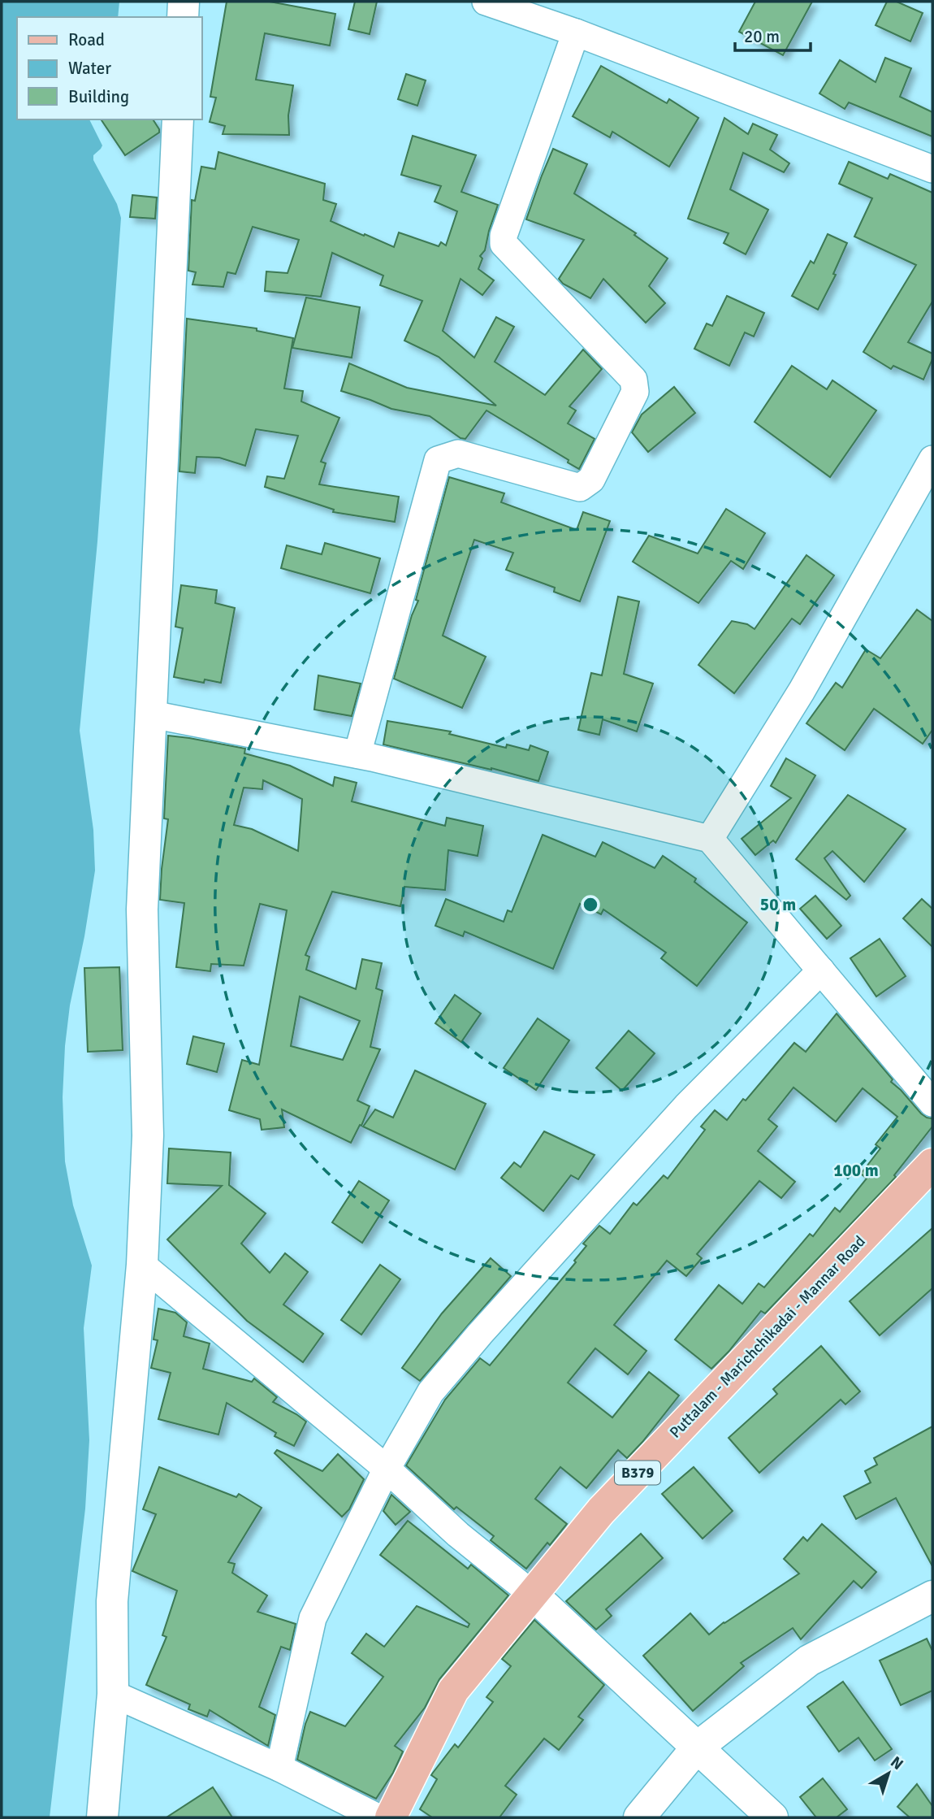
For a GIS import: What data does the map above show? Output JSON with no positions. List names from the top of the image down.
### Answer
{
  "streets": {
    "main road": ["Puttalam - Marichchikadai - Mannar Road", "B379"]
  },
  "legend": ["Road", "Water", "Building"],
  "scale_bar": "20 m",
  "north": "top right",
  "rings": ["50 m", "100 m"]
}
